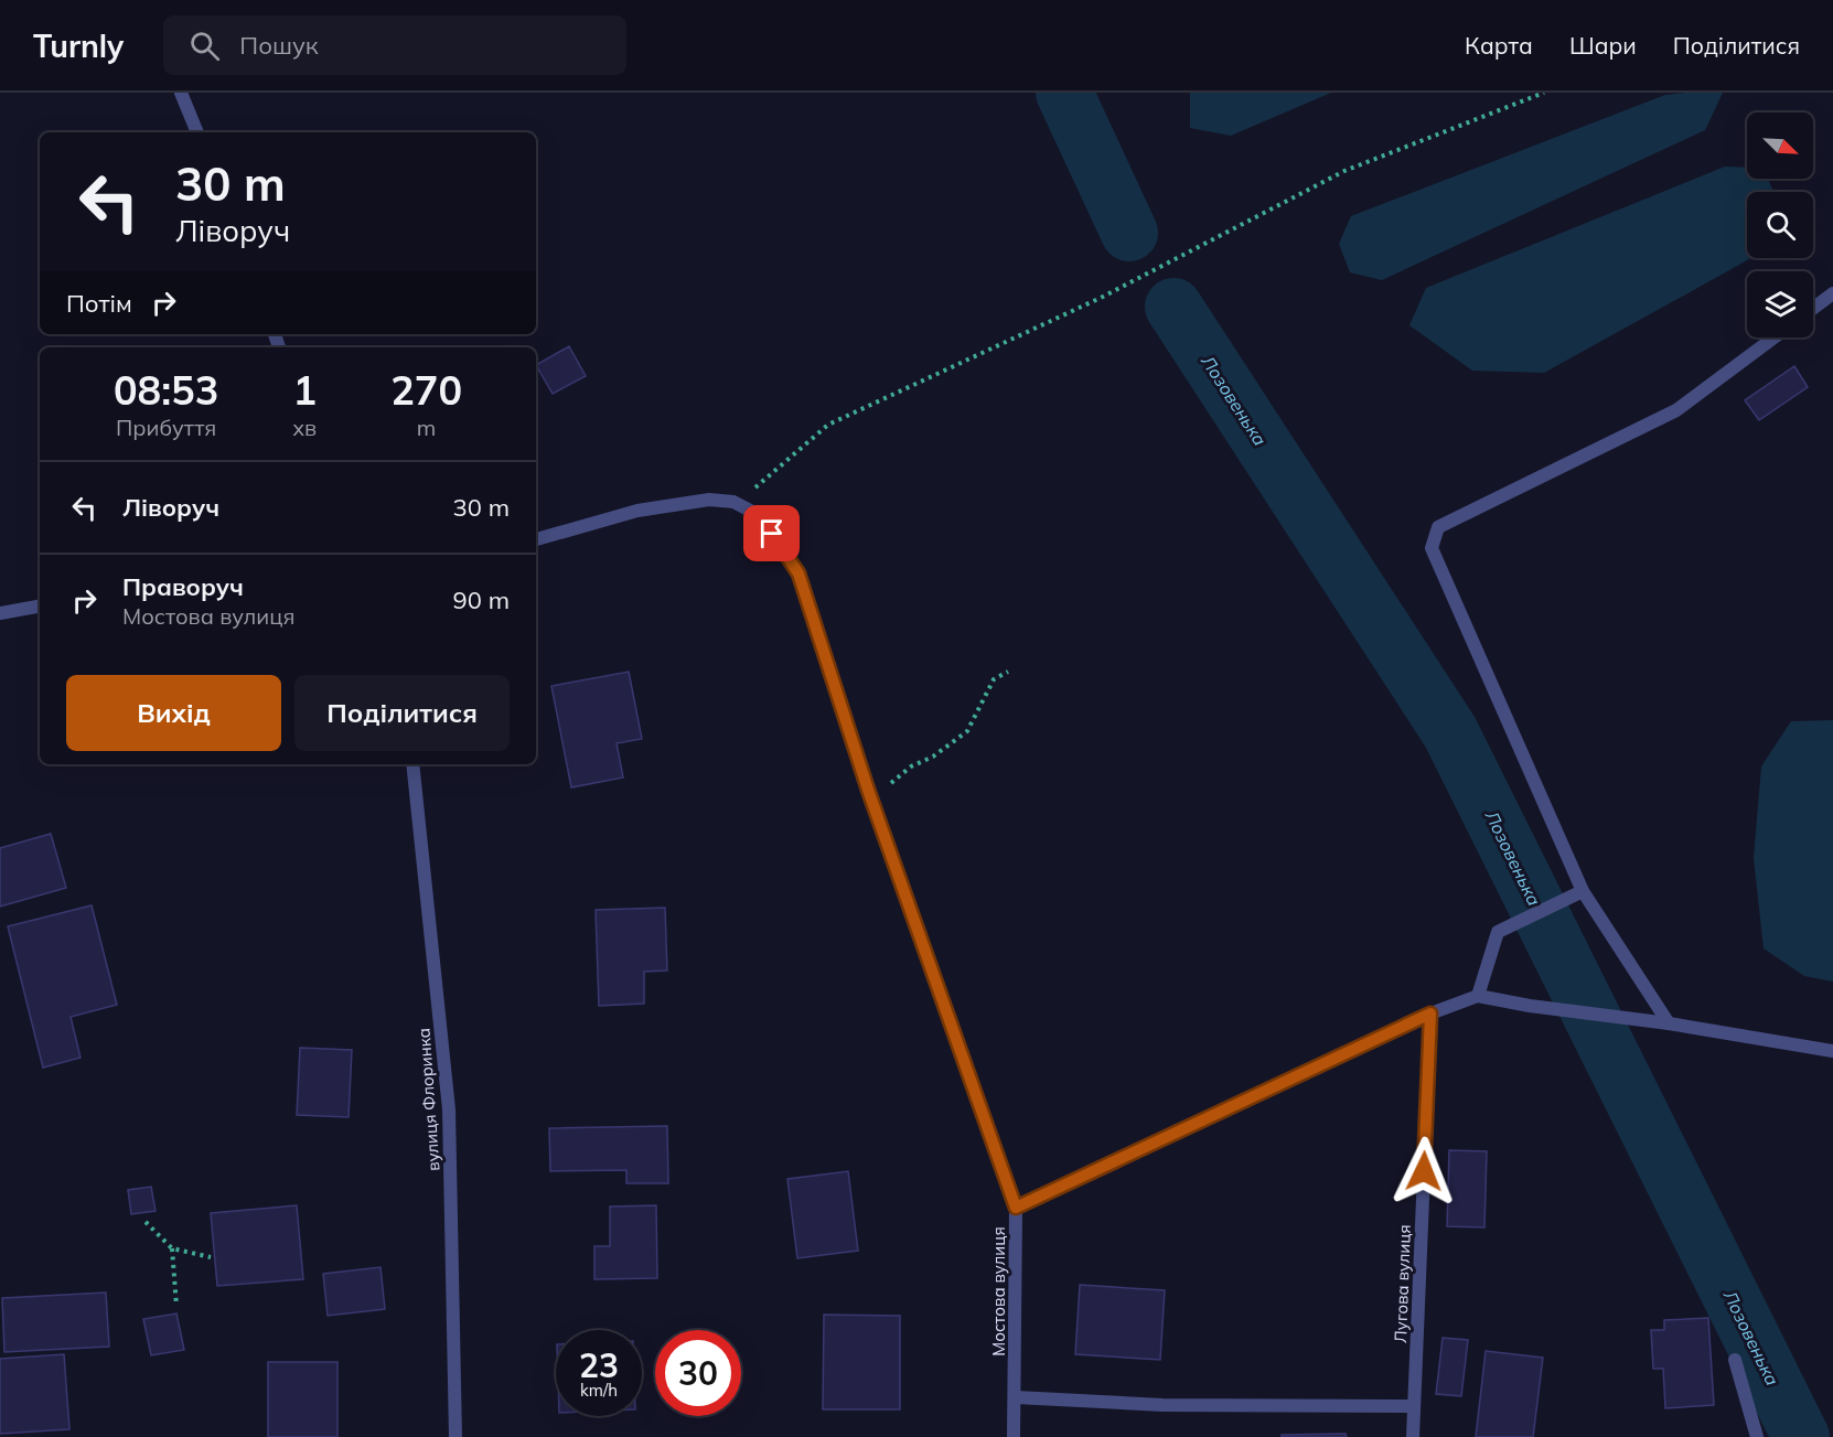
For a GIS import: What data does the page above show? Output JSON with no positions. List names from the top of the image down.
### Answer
{
  "streets": {
    "street": ["вулиця Флоринка", "Лугова вулиця", "Мостова вулиця"]
  },
  "water": ["Лозовенька"],
  "north": "bottom right",
  "page": {
    "header": "Turnly",
    "search": "Пошук",
    "nav": ["Карта", "Шари", "Поділитися"],
    "turn": ["30 m", "Ліворуч"],
    "then": "Потім",
    "eta": [
      "08:53",
      "Прибуття",
      "1",
      "хв",
      "270",
      "m"
    ],
    "list": [
      {
        "name": "Ліворуч",
        "value": "30 m"
      },
      {
        "name": "Праворуч",
        "note": "Мостова вулиця",
        "value": "90 m"
      }
    ],
    "buttons": ["Вихід", "Поділитися"],
    "speed": "23 km/h",
    "limit": "30"
  }
}
